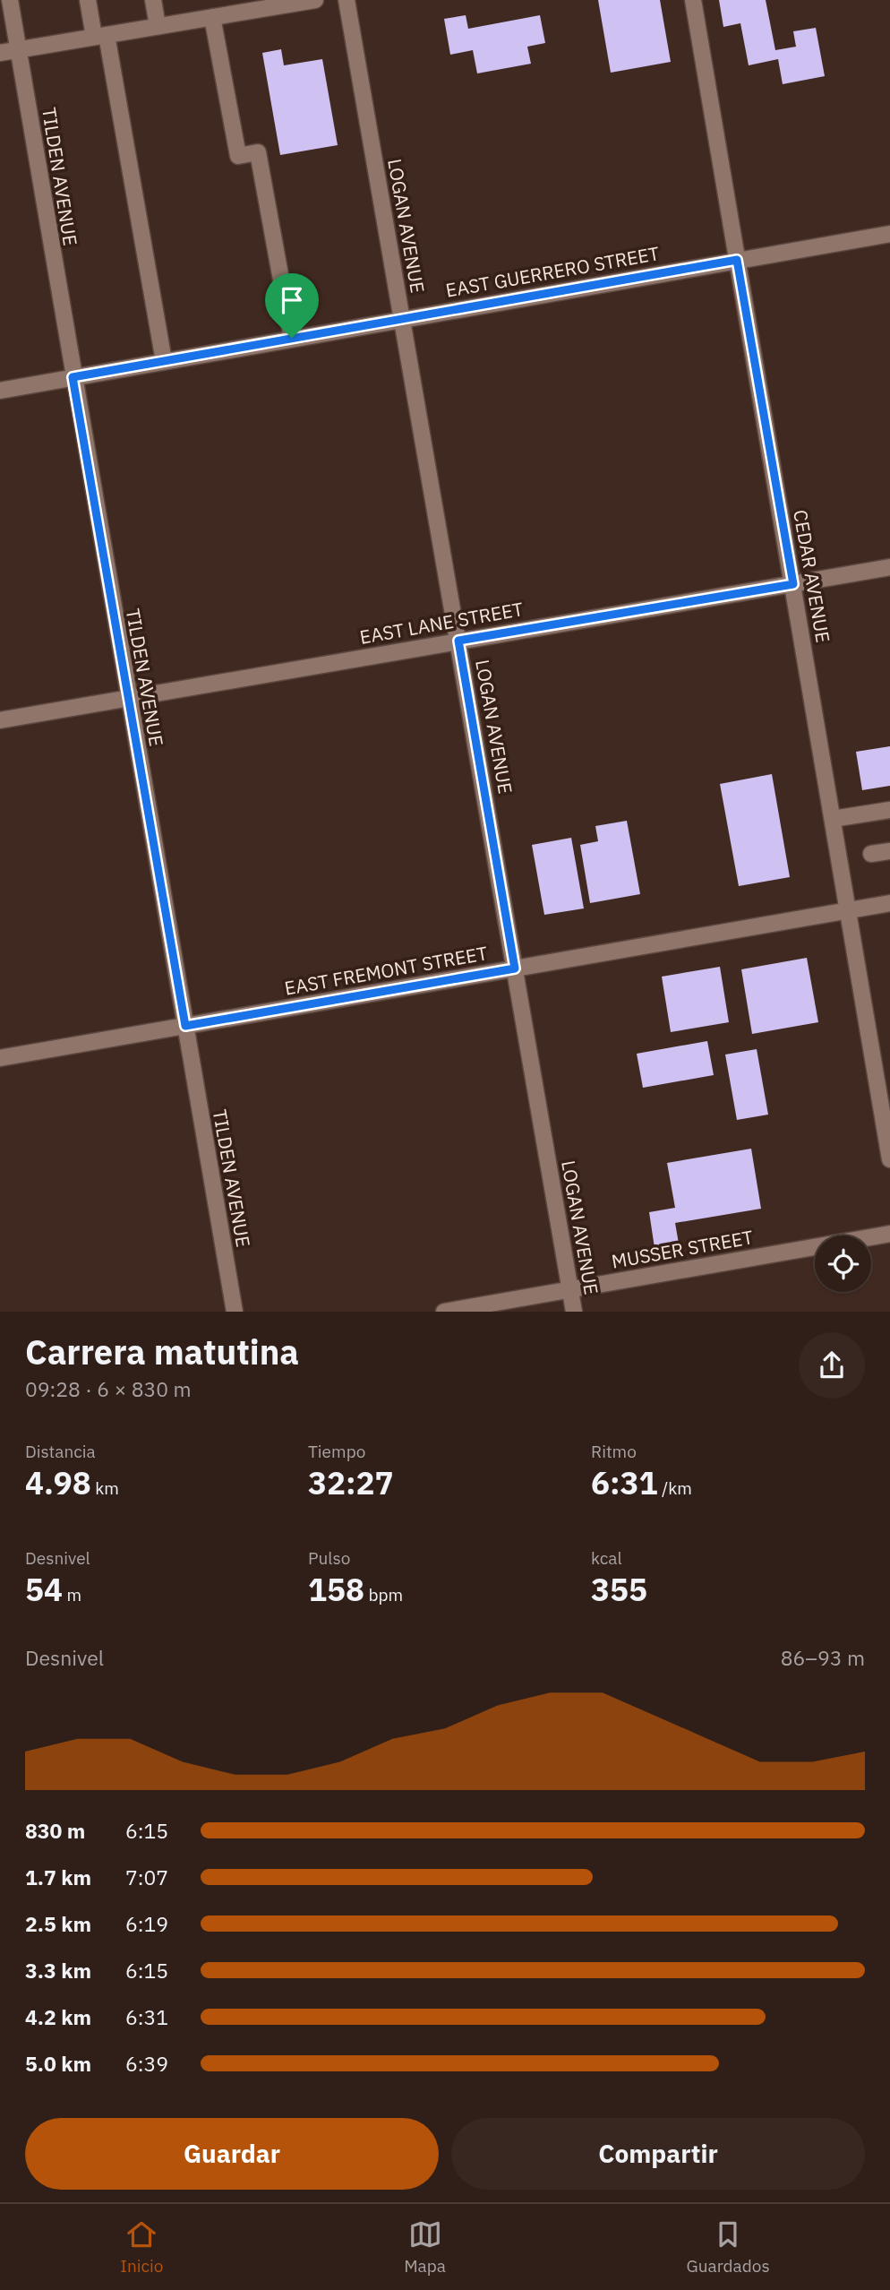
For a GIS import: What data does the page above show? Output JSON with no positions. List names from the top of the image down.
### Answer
{
  "streets": {
    "street": [
      "TILDEN AVENUE",
      "LOGAN AVENUE",
      "EAST GUERRERO STREET",
      "CEDAR AVENUE",
      "EAST LANE STREET",
      "EAST FREMONT STREET",
      "MUSSER STREET"
    ]
  },
  "crossings": [
    ["TILDEN AVENUE", "EAST GUERRERO STREET"],
    ["TILDEN AVENUE", "EAST LANE STREET"],
    ["TILDEN AVENUE", "EAST FREMONT STREET"],
    ["LOGAN AVENUE", "EAST GUERRERO STREET"],
    ["LOGAN AVENUE", "EAST LANE STREET"],
    ["LOGAN AVENUE", "EAST FREMONT STREET"],
    ["LOGAN AVENUE", "MUSSER STREET"],
    ["EAST GUERRERO STREET", "CEDAR AVENUE"],
    ["CEDAR AVENUE", "EAST LANE STREET"],
    ["CEDAR AVENUE", "EAST FREMONT STREET"]
  ],
  "page": {
    "heading": ["Carrera matutina", "09:28 · 6 × 830 m"],
    "stats": [
      ["Distancia", "4.98 km"],
      ["Tiempo", "32:27"],
      ["Ritmo", "6:31 /km"],
      ["Desnivel", "54 m"],
      ["Pulso", "158 bpm"],
      ["kcal", "355"]
    ],
    "chart": ["Desnivel", "86–93 m"],
    "list": [
      {
        "name": "830 m",
        "note": "6:15"
      },
      {
        "name": "1.7 km",
        "note": "7:07"
      },
      {
        "name": "2.5 km",
        "note": "6:19"
      },
      {
        "name": "3.3 km",
        "note": "6:15"
      },
      {
        "name": "4.2 km",
        "note": "6:31"
      },
      {
        "name": "5.0 km",
        "note": "6:39"
      }
    ],
    "buttons": ["Guardar", "Compartir"],
    "tabs": ["Inicio", "Mapa", "Guardados"]
  }
}
